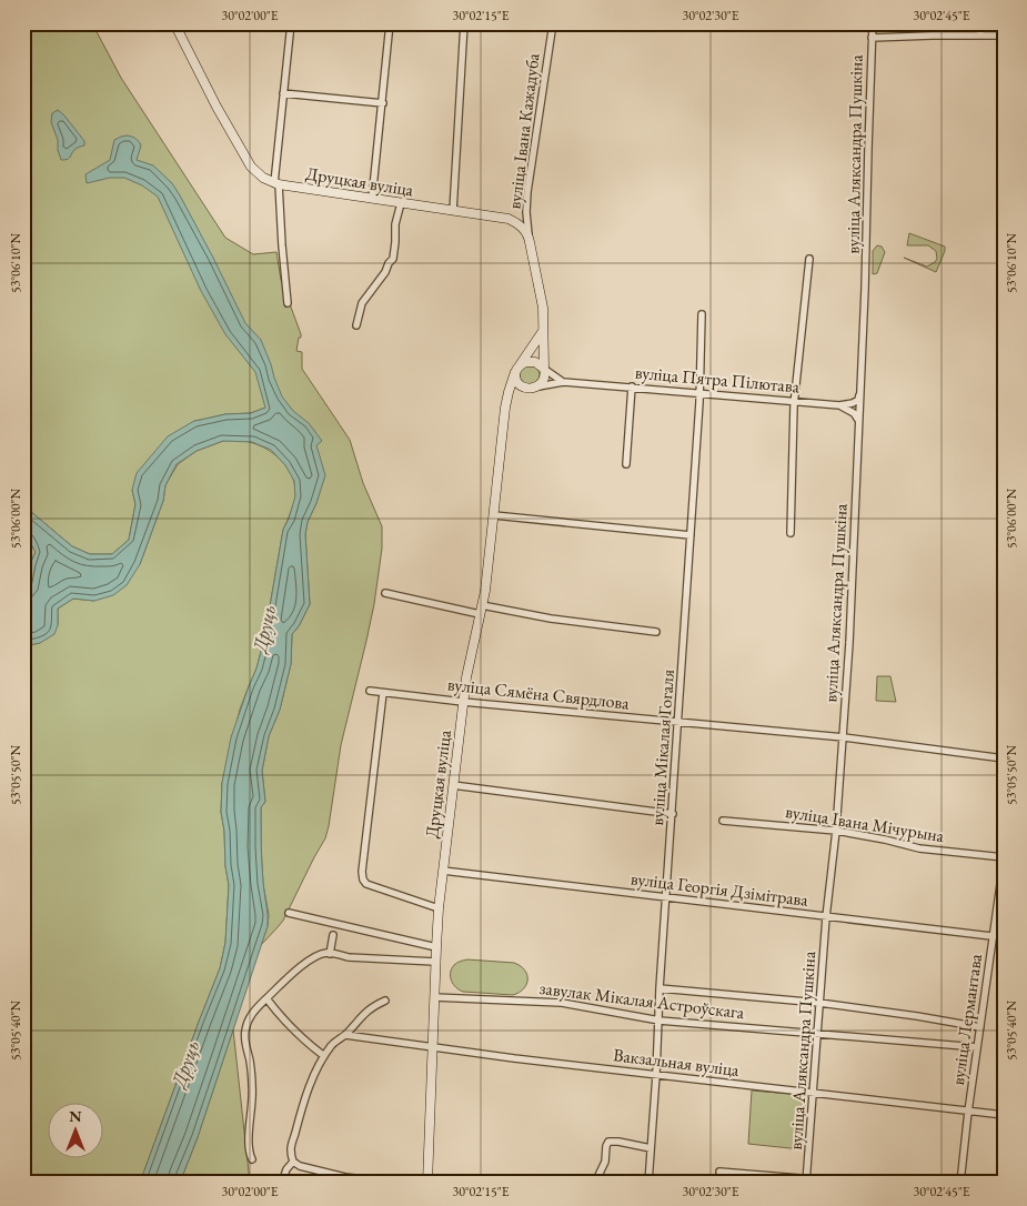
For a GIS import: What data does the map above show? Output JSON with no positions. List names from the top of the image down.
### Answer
{
  "streets": {
    "main road": ["Друцкая вуліца"],
    "street": [
      "вуліца Івана Кажадуба",
      "вуліца Аляксандра Пушкіна",
      "вуліца Пятра Пілютава",
      "вуліца Сямёна Свярдлова",
      "вуліца Мікалая Гогаля",
      "вуліца Івана Мічурына",
      "вуліца Георгія Дзімітрава",
      "завулак Мікалая Астроўскага",
      "вуліца Лермантава",
      "Вакзальная вуліца"
    ]
  },
  "crossings": [
    ["вуліца Івана Кажадуба", "Друцкая вуліца"],
    ["вуліца Аляксандра Пушкіна", "вуліца Сямёна Свярдлова"],
    ["вуліца Аляксандра Пушкіна", "вуліца Івана Мічурына"],
    ["вуліца Аляксандра Пушкіна", "вуліца Георгія Дзімітрава"],
    ["вуліца Аляксандра Пушкіна", "завулак Мікалая Астроўскага"],
    ["вуліца Аляксандра Пушкіна", "Вакзальная вуліца"],
    ["Друцкая вуліца", "вуліца Пятра Пілютава"],
    ["Друцкая вуліца", "вуліца Сямёна Свярдлова"],
    ["Друцкая вуліца", "вуліца Георгія Дзімітрава"],
    ["Друцкая вуліца", "завулак Мікалая Астроўскага"],
    ["Друцкая вуліца", "Вакзальная вуліца"],
    ["вуліца Пятра Пілютава", "вуліца Мікалая Гогаля"],
    ["вуліца Сямёна Свярдлова", "вуліца Мікалая Гогаля"],
    ["вуліца Мікалая Гогаля", "вуліца Георгія Дзімітрава"],
    ["вуліца Мікалая Гогаля", "завулак Мікалая Астроўскага"],
    ["вуліца Мікалая Гогаля", "Вакзальная вуліца"],
    ["вуліца Івана Мічурына", "вуліца Лермантава"],
    ["вуліца Георгія Дзімітрава", "вуліца Лермантава"],
    ["завулак Мікалая Астроўскага", "вуліца Лермантава"],
    ["вуліца Лермантава", "Вакзальная вуліца"]
  ],
  "water": ["Друць"],
  "north": "top",
  "coordinates": [
    "30°02'00\"E",
    "30°02'15\"E",
    "30°02'30\"E",
    "30°02'45\"E",
    "53°06'10\"N",
    "53°06'00\"N",
    "53°05'50\"N",
    "53°05'40\"N"
  ]
}
